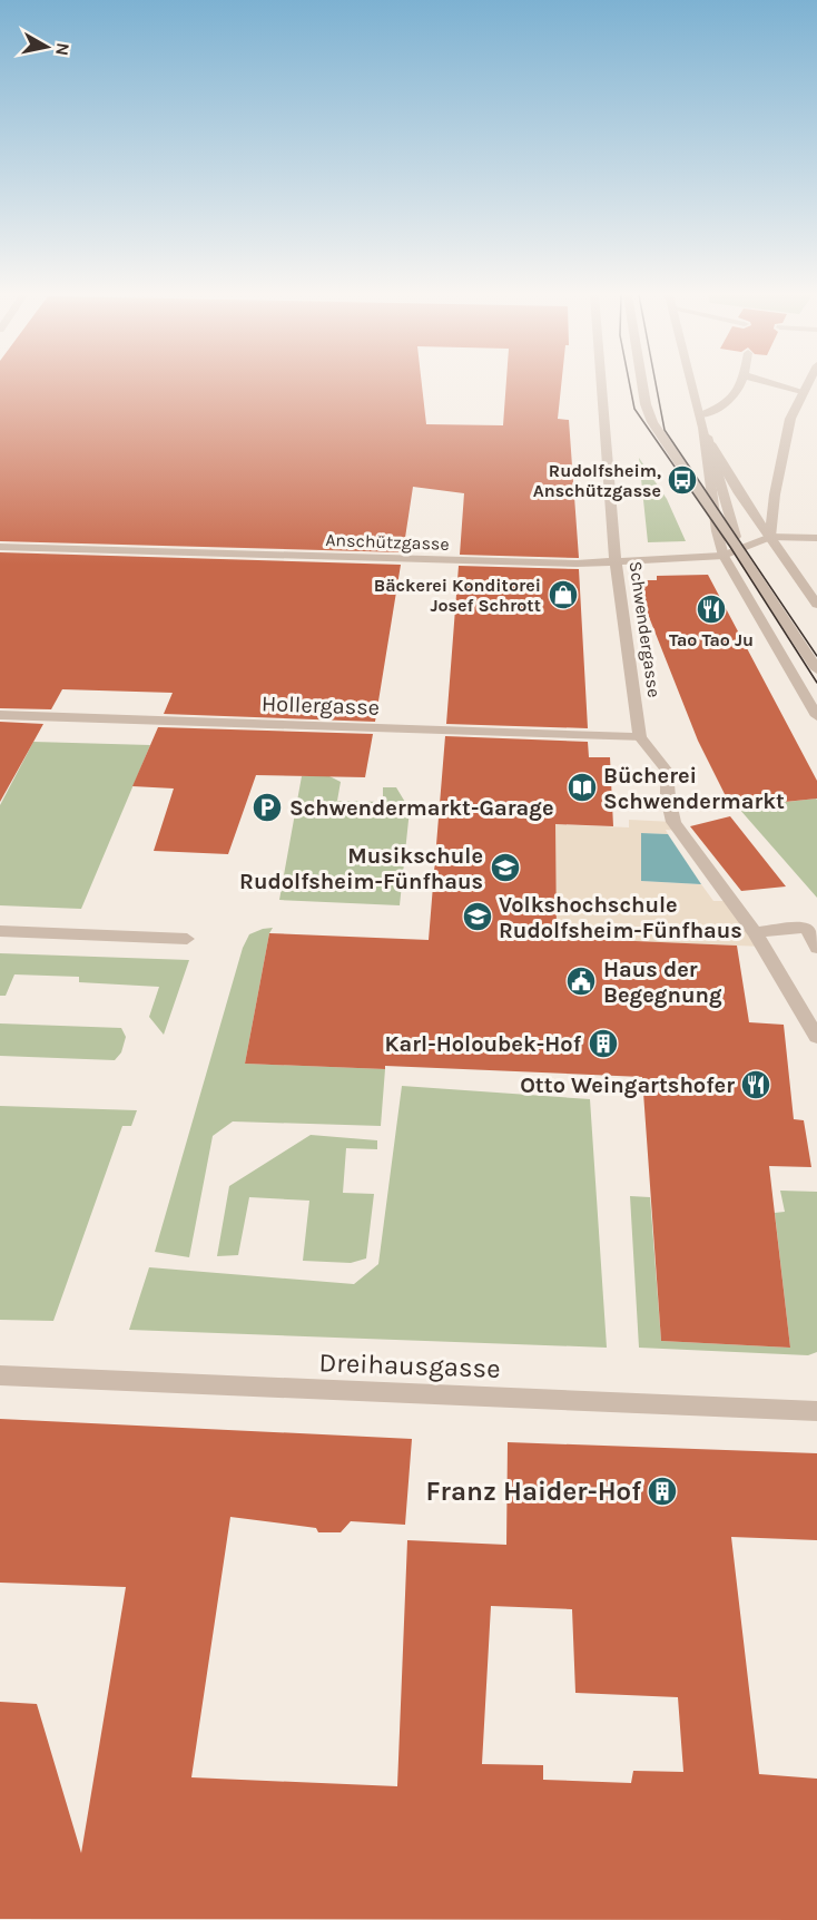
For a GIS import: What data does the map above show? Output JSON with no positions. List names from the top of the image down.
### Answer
{
  "streets": {
    "street": [
      "Anschützgasse",
      "Schwendergasse",
      "Hollergasse",
      "Dreihausgasse"
    ]
  },
  "crossings": [
    ["Anschützgasse", "Schwendergasse"],
    ["Schwendergasse", "Hollergasse"]
  ],
  "places": {
    "bus stop": ["Rudolfsheim, Anschützgasse"],
    "shop": ["Bäckerei Konditorei Josef Schrott"],
    "restaurant": ["Tao Tao Ju", "Otto Weingartshofer"],
    "library": ["Bücherei Schwendermarkt"],
    "parking": ["Schwendermarkt-Garage"],
    "school or university": ["Musikschule Rudolfsheim-Fünfhaus", "Volkshochschule Rudolfsheim-Fünfhaus"],
    "public building": ["Haus der Begegnung"],
    "building": ["Karl-Holoubek-Hof", "Franz Haider-Hof"]
  },
  "north": "right"
}
